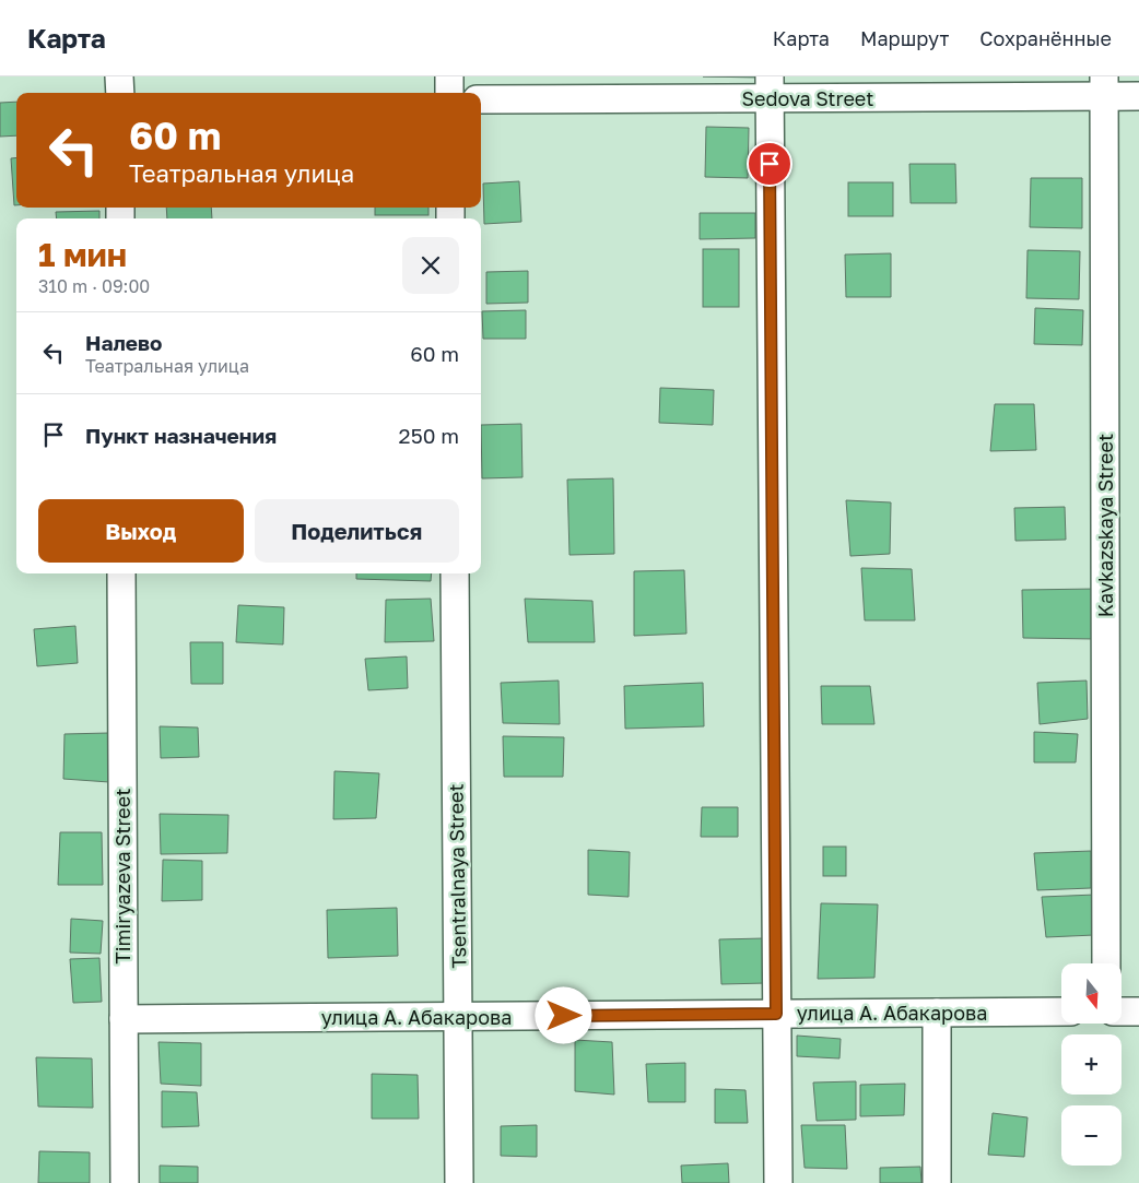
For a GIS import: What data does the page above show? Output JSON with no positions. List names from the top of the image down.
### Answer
{
  "streets": {
    "street": [
      "Sedova Street",
      "Kavkazskaya Street",
      "Timiryazeva Street",
      "Tsentralnaya Street",
      "улица А. Абакарова"
    ]
  },
  "crossings": [
    ["Sedova Street", "Kavkazskaya Street"],
    ["Timiryazeva Street", "улица А. Абакарова"],
    ["Tsentralnaya Street", "улица А. Абакарова"]
  ],
  "north": "bottom",
  "page": {
    "header": "Карта",
    "nav": ["Карта", "Маршрут", "Сохранённые"],
    "turn": ["60 m", "Театральная улица"],
    "heading": ["1 мин", "310 m · 09:00"],
    "list": [
      {
        "name": "Налево",
        "note": "Театральная улица",
        "value": "60 m"
      },
      {
        "name": "Пункт назначения",
        "value": "250 m"
      }
    ],
    "buttons": ["Выход", "Поделиться"],
    "map_buttons": ["+", "−"]
  }
}
